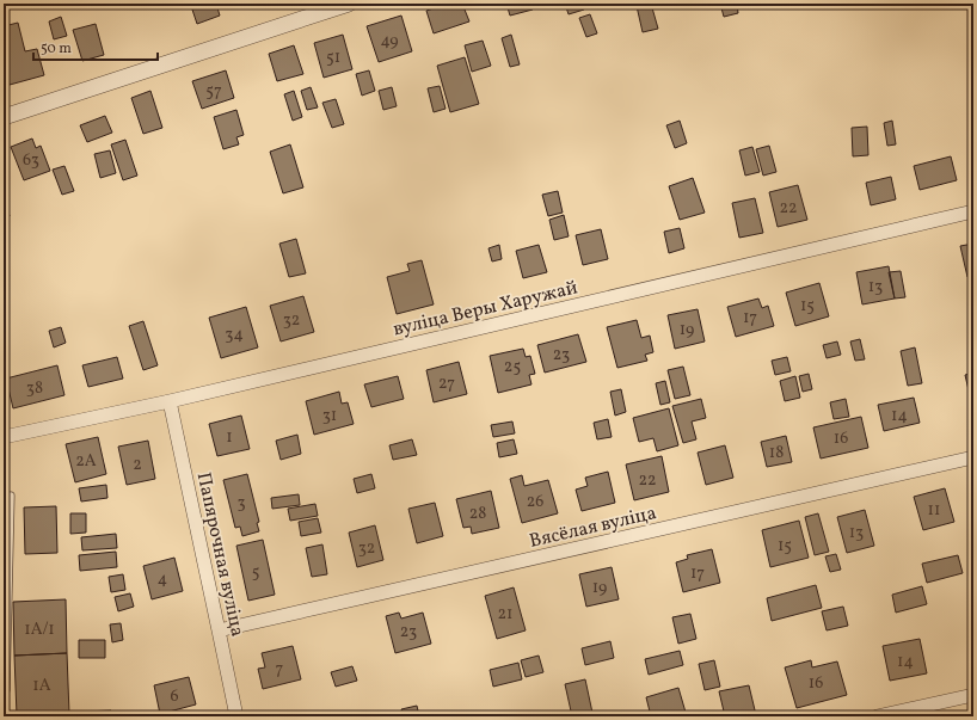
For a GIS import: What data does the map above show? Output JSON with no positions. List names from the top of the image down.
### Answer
{
  "streets": {
    "street": ["вуліца Веры Харужай", "Вясёлая вуліца", "Папярочная вуліца"]
  },
  "crossings": [
    ["вуліца Веры Харужай", "Папярочная вуліца"],
    ["Вясёлая вуліца", "Папярочная вуліца"]
  ],
  "house_numbers": [
    "49",
    "51",
    "57",
    "63",
    "22",
    "13",
    "15",
    "17",
    "32",
    "19",
    "34",
    "23",
    "25",
    "27",
    "38",
    "31",
    "14",
    "1",
    "16",
    "18",
    "2А",
    "2",
    "22",
    "26",
    "3",
    "11",
    "28",
    "13",
    "15",
    "32",
    "5",
    "17",
    "4",
    "19",
    "21",
    "1А/1",
    "23",
    "14",
    "7",
    "16",
    "1А",
    "6"
  ],
  "scale_bar": "50 m"
}
